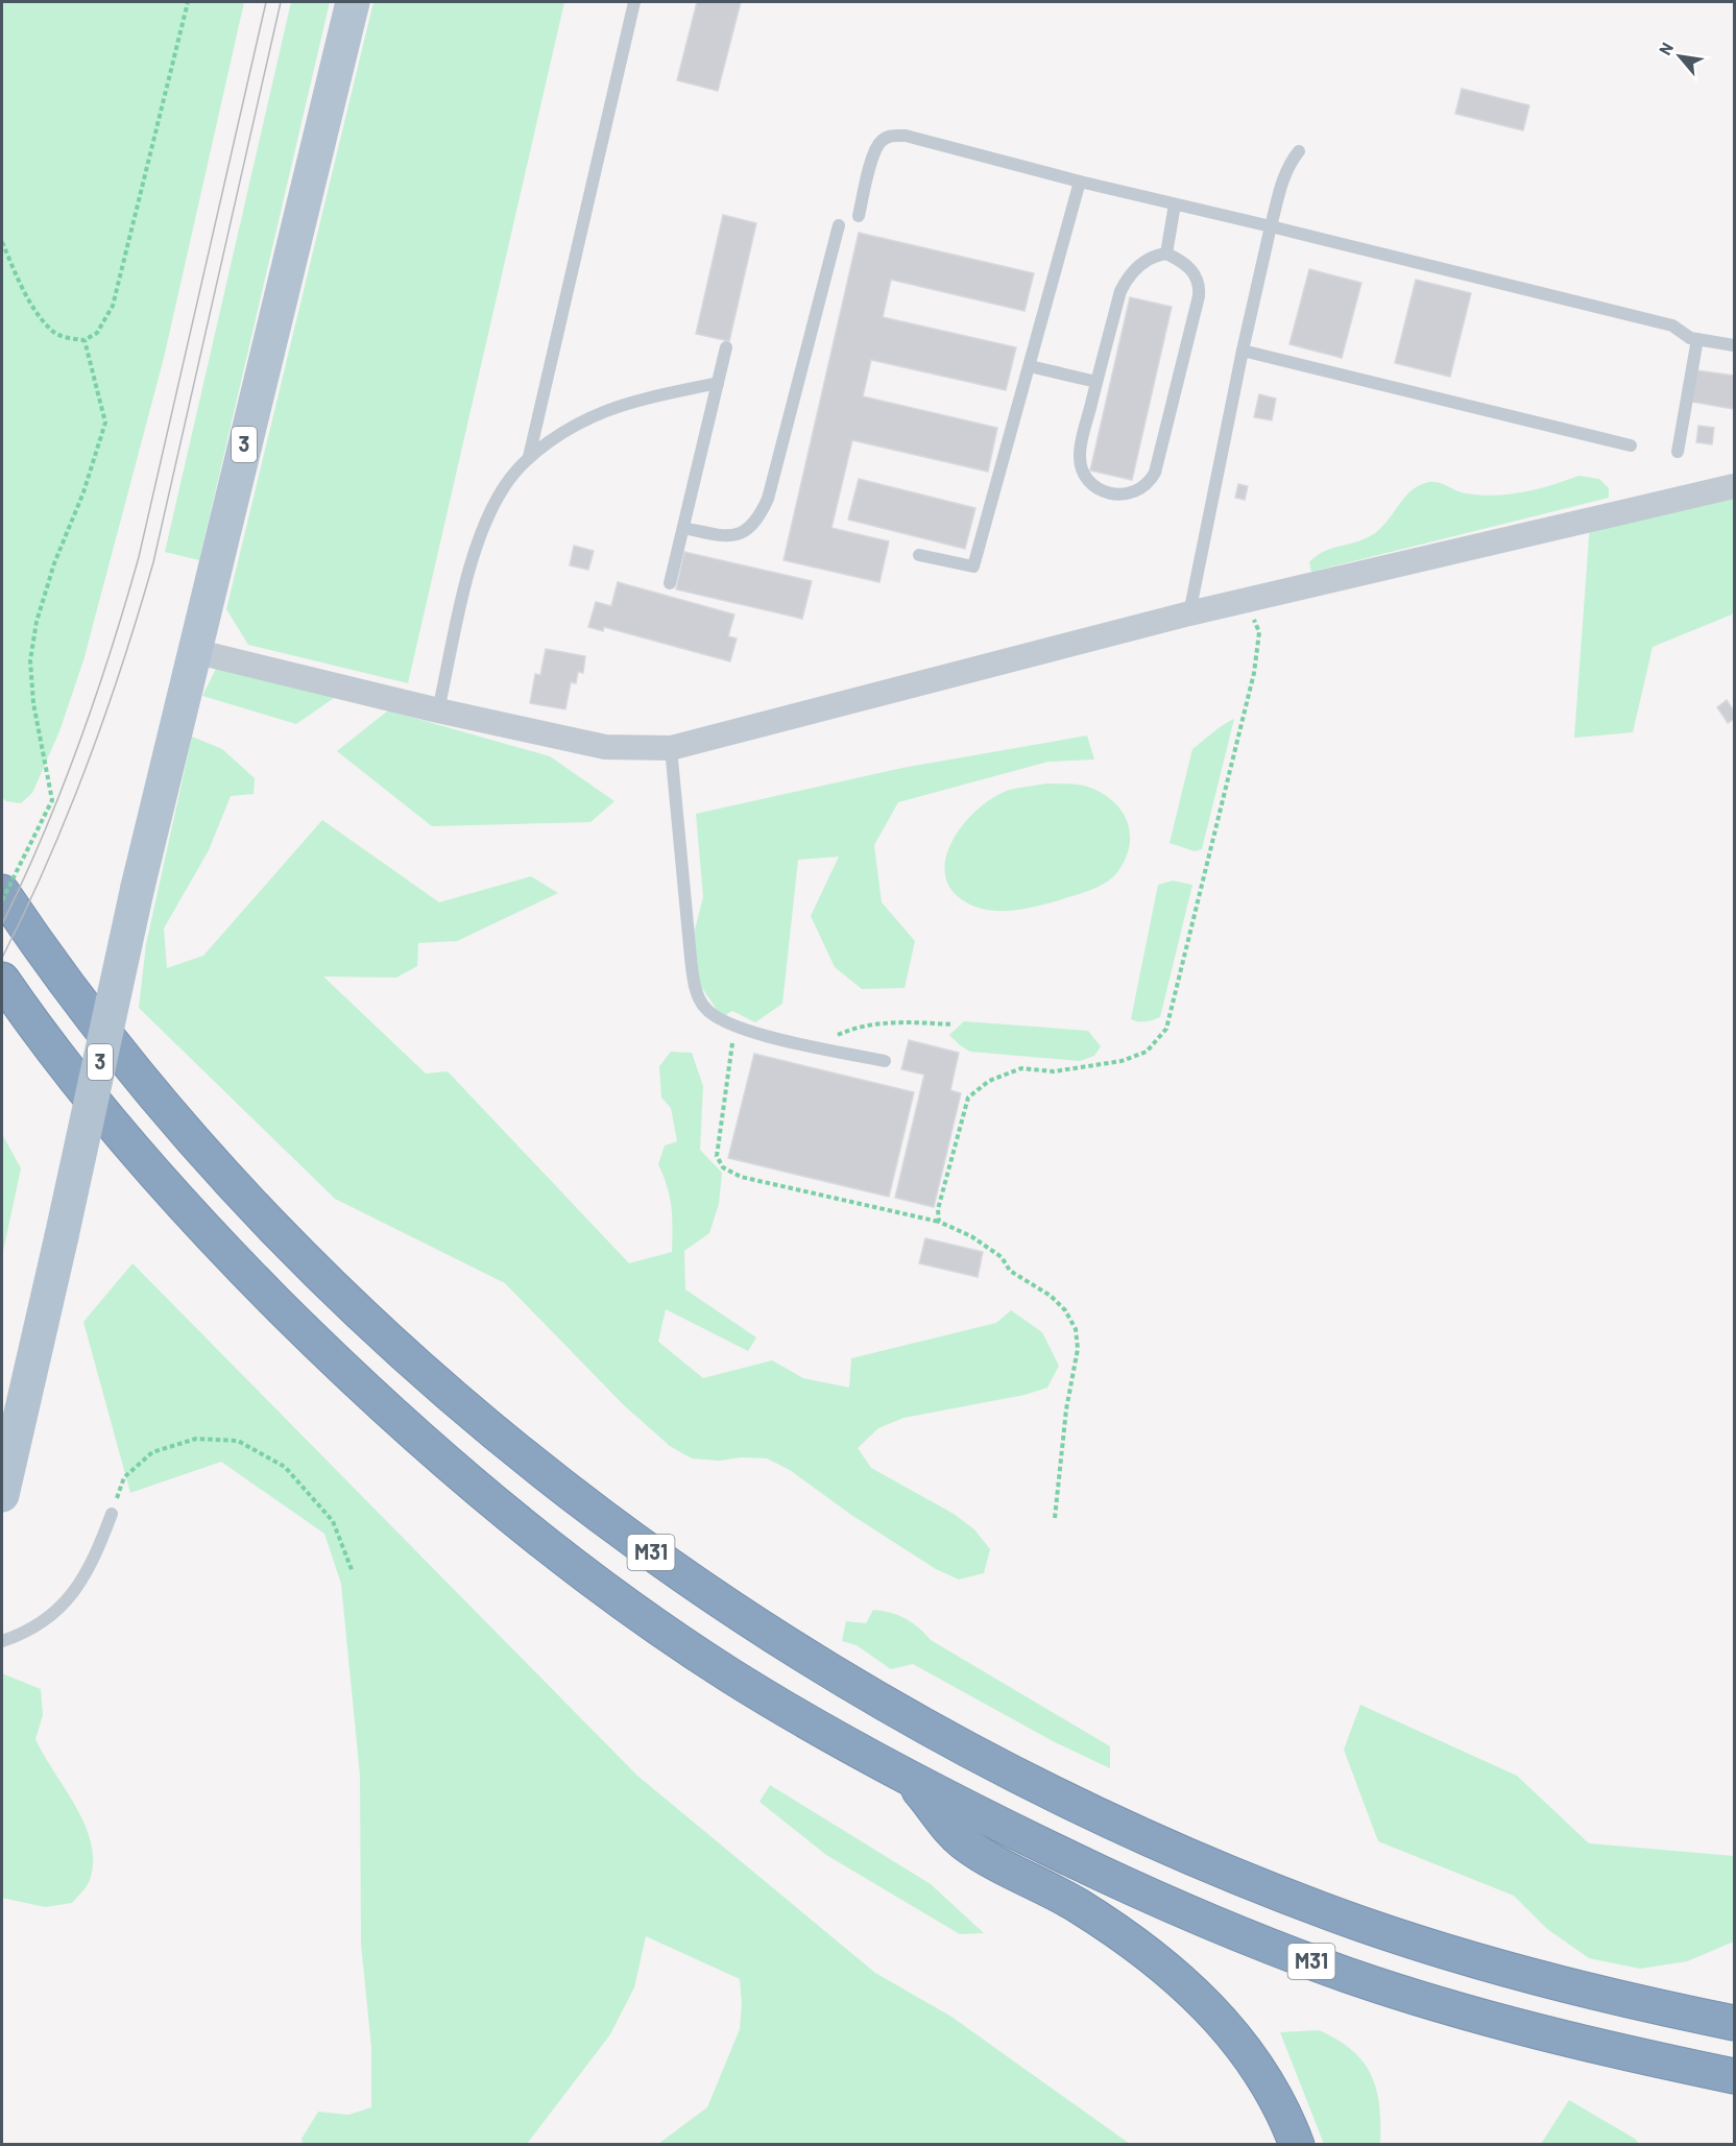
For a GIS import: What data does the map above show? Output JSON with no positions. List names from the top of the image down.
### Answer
{
  "streets": {
    "highway": ["M31"],
    "main road": ["3"]
  },
  "north": "top left"
}
